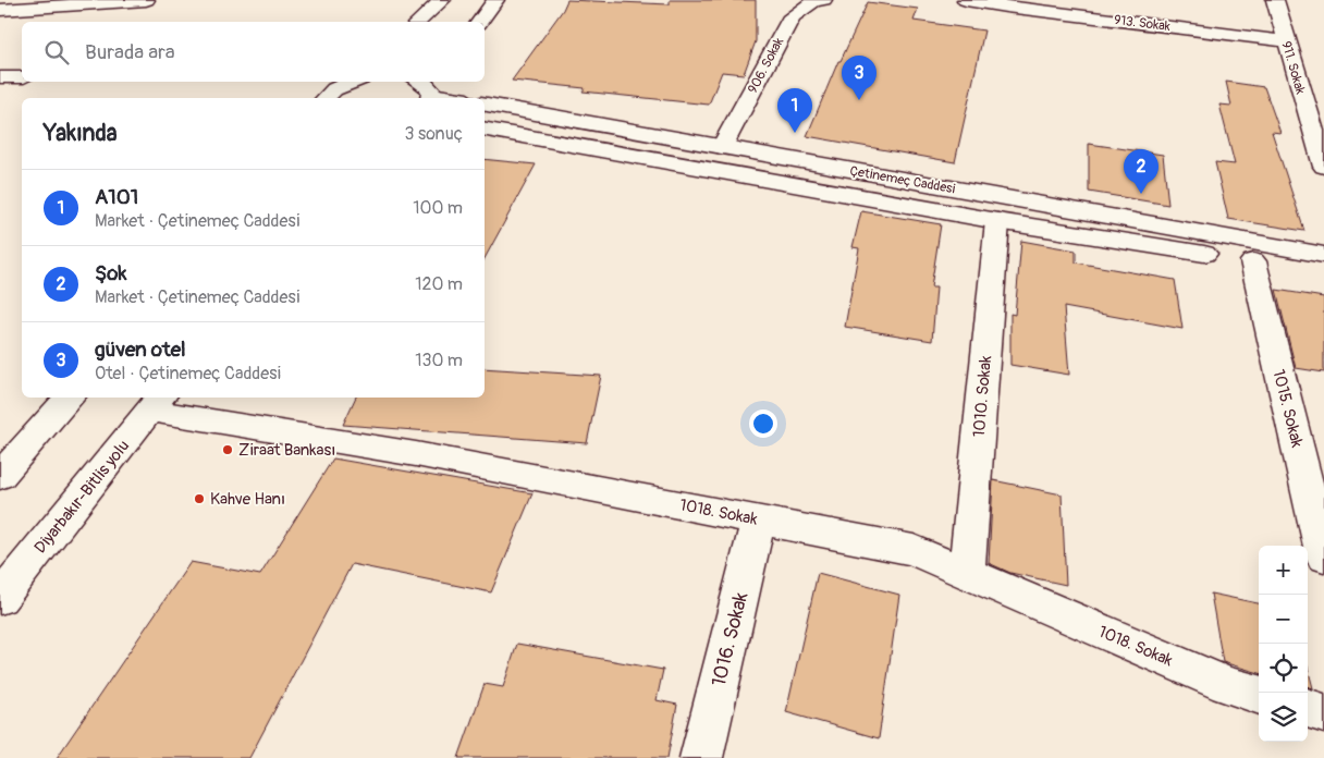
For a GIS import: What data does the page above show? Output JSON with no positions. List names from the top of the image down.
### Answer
{
  "streets": {
    "main road": [
      "913. Sokak",
      "906. Sokak",
      "911. Sokak",
      "Çetinemeç Caddesi",
      "1010. Sokak",
      "1015. Sokak",
      "Diyarbakır-Bitlis yolu",
      "1018. Sokak",
      "1016. Sokak"
    ]
  },
  "crossings": [
    ["913. Sokak", "911. Sokak"],
    ["906. Sokak", "Çetinemeç Caddesi"],
    ["Çetinemeç Caddesi", "1010. Sokak"],
    ["Çetinemeç Caddesi", "1015. Sokak"],
    ["1010. Sokak", "1018. Sokak"],
    ["Diyarbakır-Bitlis yolu", "1018. Sokak"],
    ["1018. Sokak", "1016. Sokak"]
  ],
  "places": ["Ziraat Bankası", "Kahve Hanı"],
  "page": {
    "search": "Burada ara",
    "pins": ["3", "1", "2"],
    "heading": ["Yakında", "3 sonuç"],
    "list": [
      {
        "mark": "1",
        "name": "A101",
        "note": "Market · Çetinemeç Caddesi",
        "value": "100 m"
      },
      {
        "mark": "2",
        "name": "Şok",
        "note": "Market · Çetinemeç Caddesi",
        "value": "120 m"
      },
      {
        "mark": "3",
        "name": "güven otel",
        "note": "Otel · Çetinemeç Caddesi",
        "value": "130 m"
      }
    ],
    "map_buttons": ["+", "−"]
  }
}
